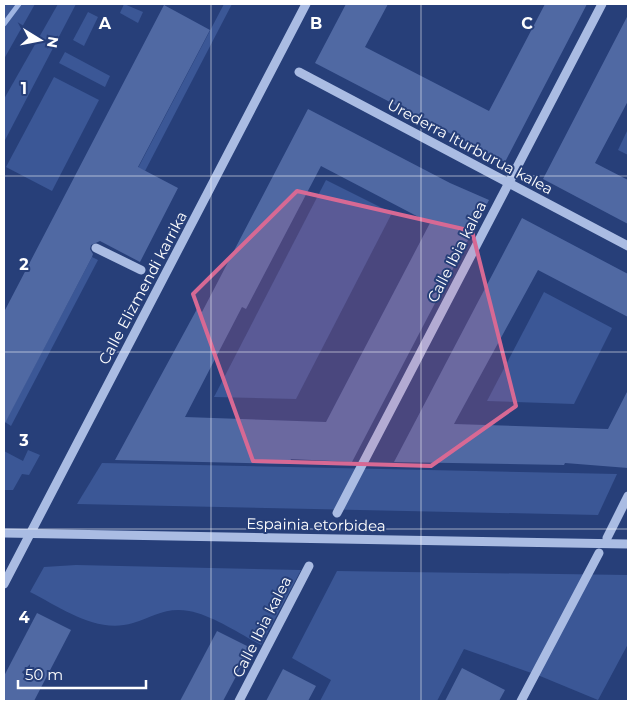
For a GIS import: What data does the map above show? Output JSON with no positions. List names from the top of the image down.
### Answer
{
  "streets": {
    "street": [
      "Urederra Iturburua kalea",
      "Calle Ibia kalea",
      "Calle Elizmendi karrika",
      "Espainia etorbidea"
    ]
  },
  "crossings": [
    ["Urederra Iturburua kalea", "Calle Ibia kalea"],
    ["Calle Elizmendi karrika", "Espainia etorbidea"]
  ],
  "scale_bar": "50 m",
  "north": "right",
  "grid": {
    "columns": ["A", "B", "C"],
    "rows": [
      "1",
      "2",
      "3",
      "4"
    ]
  }
}
